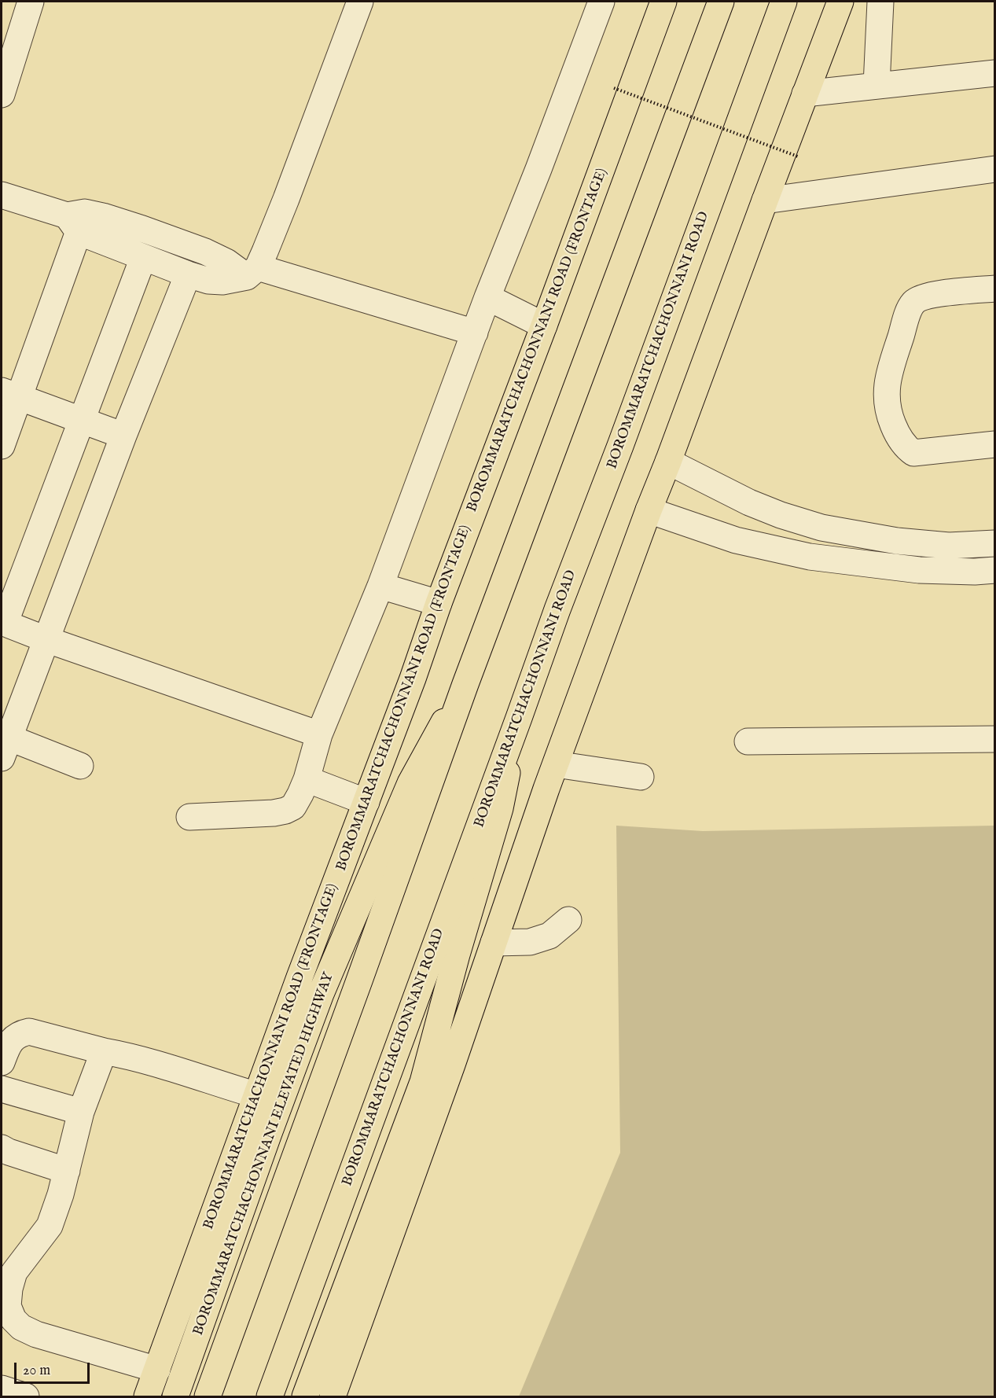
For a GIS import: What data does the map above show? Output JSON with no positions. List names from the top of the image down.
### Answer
{
  "streets": {
    "main road": ["BOROMMARATCHACHONNANI ROAD (FRONTAGE)", "BOROMMARATCHACHONNANI ROAD", "BOROMMARATCHACHONNANI ELEVATED HIGHWAY"]
  },
  "scale_bar": "20 m"
}
